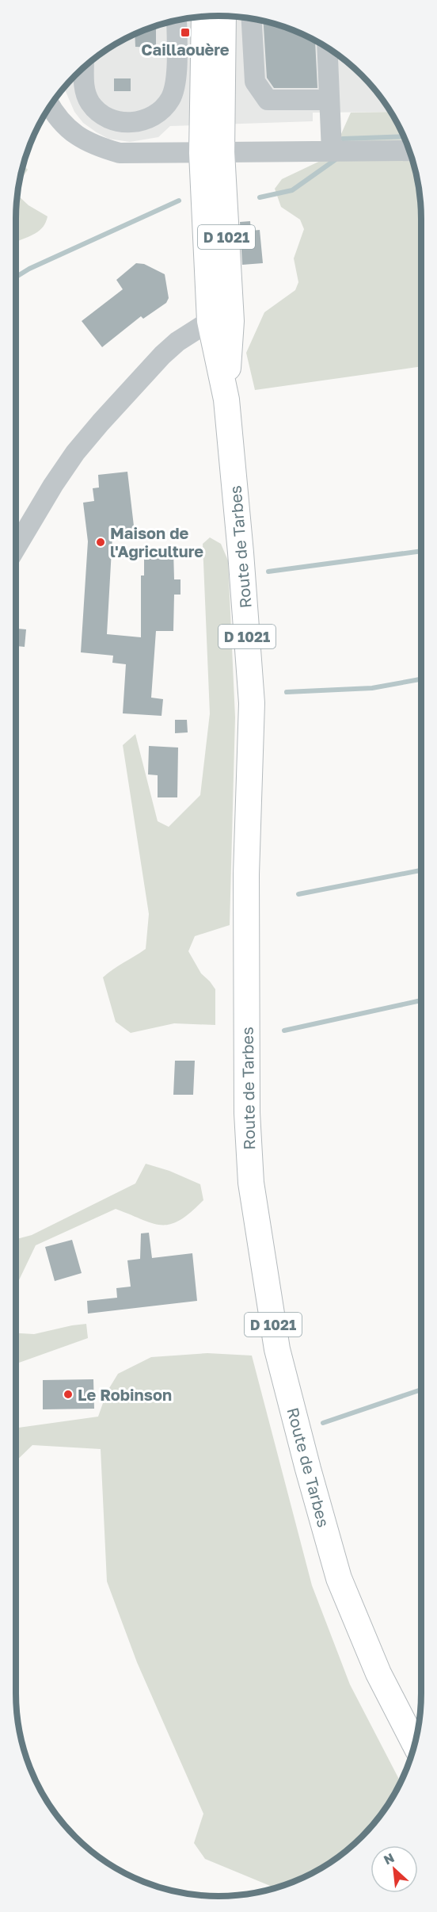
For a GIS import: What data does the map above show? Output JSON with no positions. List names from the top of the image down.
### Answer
{
  "streets": {
    "main road": ["D 1021", "Route de Tarbes"]
  },
  "crossings": [
    ["D 1021", "Route de Tarbes"]
  ],
  "places": {
    "transit": ["Caillaouère"],
    "other": ["Maison de l'Agriculture", "Le Robinson"]
  },
  "north": "top left"
}
